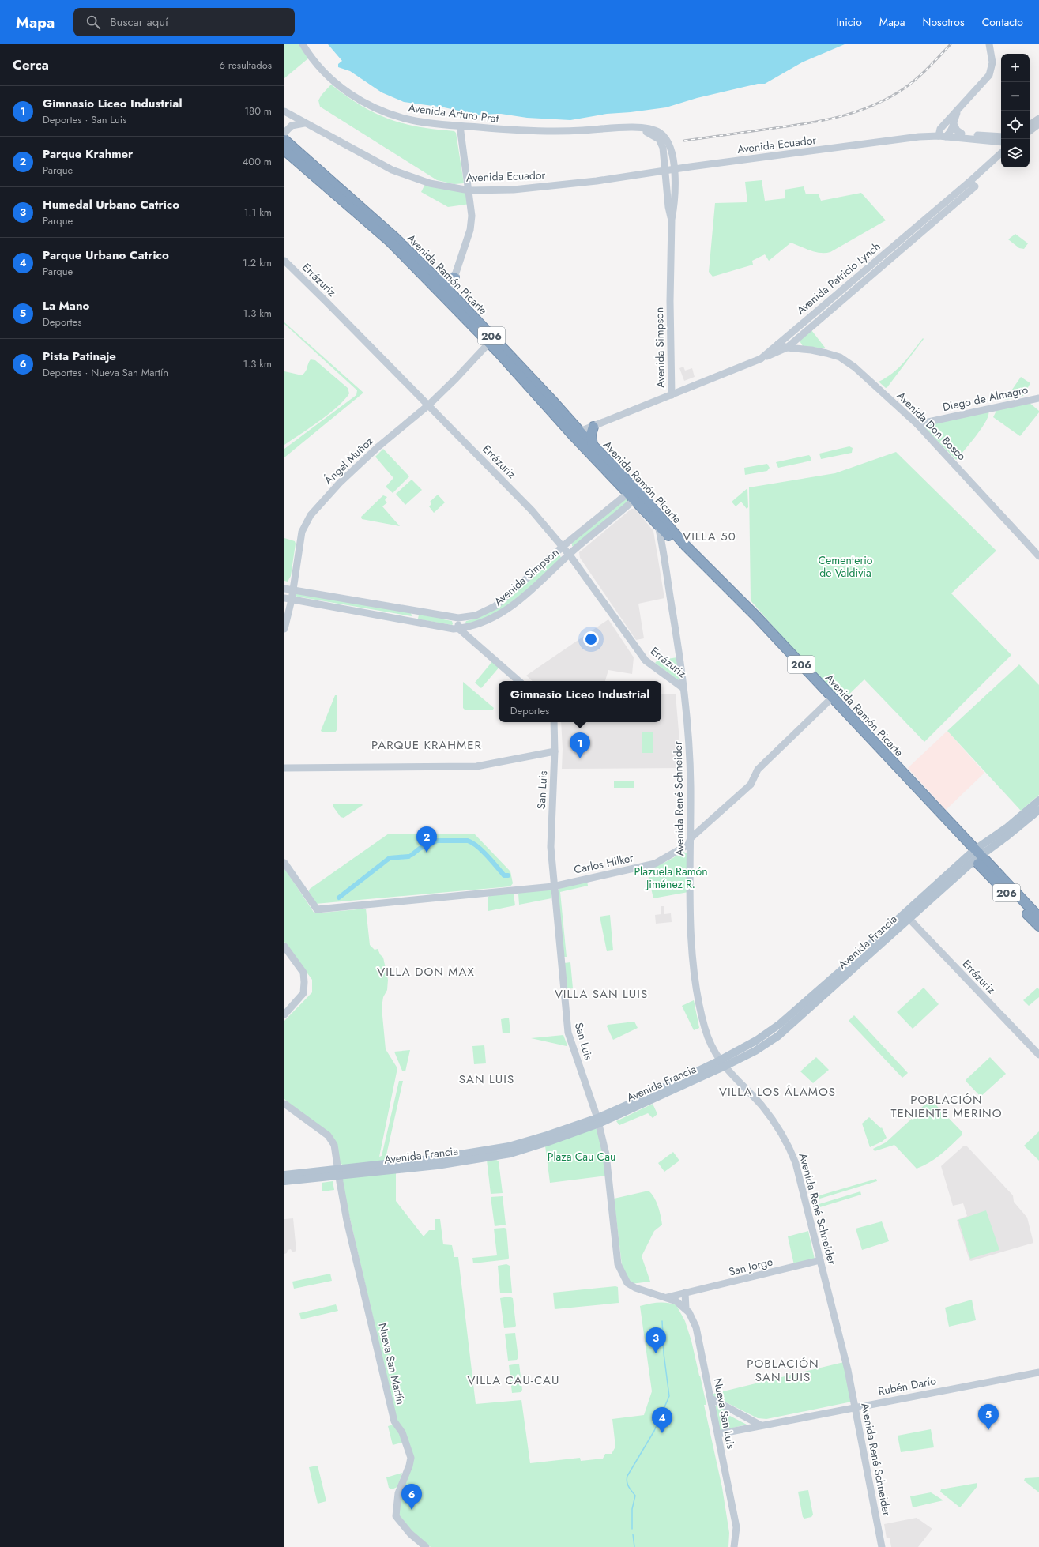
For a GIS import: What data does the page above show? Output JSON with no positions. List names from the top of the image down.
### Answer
{
  "streets": {
    "highway": ["Avenida Ramón Picarte", "206"],
    "main road": [
      "Avenida Arturo Prat",
      "Avenida Ecuador",
      "Avenida Patricio Lynch",
      "Errázuriz",
      "Avenida Simpson",
      "Diego de Almagro",
      "Avenida Don Bosco",
      "Ángel Muñoz",
      "San Luis",
      "Avenida René Schneider",
      "Carlos Hilker",
      "Avenida Francia",
      "San Jorge",
      "Nueva San Martín",
      "Rubén Darío",
      "Nueva San Luis"
    ]
  },
  "crossings": [
    ["Avenida Arturo Prat", "Avenida Ecuador"],
    ["Avenida Arturo Prat", "Avenida Simpson"],
    ["Avenida Ecuador", "Avenida Simpson"],
    ["Avenida Ramón Picarte", "Avenida Simpson"],
    ["Avenida Ramón Picarte", "Ángel Muñoz"],
    ["Avenida Ramón Picarte", "Avenida René Schneider"],
    ["Avenida Ramón Picarte", "Carlos Hilker"],
    ["Avenida Ramón Picarte", "Avenida Francia"],
    ["Avenida Patricio Lynch", "Avenida Simpson"],
    ["Avenida Patricio Lynch", "Avenida Don Bosco"],
    ["Errázuriz", "Avenida Simpson"],
    ["Errázuriz", "Ángel Muñoz"],
    ["Errázuriz", "Avenida René Schneider"],
    ["Errázuriz", "Avenida Francia"],
    ["Avenida Simpson", "Ángel Muñoz"],
    ["Diego de Almagro", "Avenida Don Bosco"],
    ["San Luis", "Carlos Hilker"],
    ["San Luis", "Avenida Francia"],
    ["San Luis", "San Jorge"],
    ["San Luis", "Nueva San Luis"],
    ["Avenida René Schneider", "Carlos Hilker"],
    ["Avenida René Schneider", "Avenida Francia"],
    ["Avenida René Schneider", "San Jorge"],
    ["Avenida René Schneider", "Rubén Darío"],
    ["Avenida Francia", "Nueva San Martín"],
    ["San Jorge", "Nueva San Luis"],
    ["Rubén Darío", "Nueva San Luis"]
  ],
  "districts": [
    "VILLA 50",
    "PARQUE KRAHMER",
    "VILLA DON MAX",
    "VILLA SAN LUIS",
    "SAN LUIS",
    "VILLA LOS ÁLAMOS",
    "POBLACIÓN TENIENTE MERINO",
    "POBLACIÓN SAN LUIS",
    "VILLA CAU-CAU"
  ],
  "parks": ["Cementerio de Valdivia", "Plazuela Ramón Jiménez R.", "Plaza Cau Cau"],
  "page": {
    "header": "Mapa",
    "search": "Buscar aquí",
    "nav": [
      "Inicio",
      "Mapa",
      "Nosotros",
      "Contacto"
    ],
    "heading": ["Cerca", "6 resultados"],
    "map_buttons": ["+", "−"],
    "list": [
      {
        "mark": "1",
        "name": "Gimnasio Liceo Industrial",
        "note": "Deportes · San Luis",
        "value": "180 m"
      },
      {
        "mark": "2",
        "name": "Parque Krahmer",
        "note": "Parque",
        "value": "400 m"
      },
      {
        "mark": "3",
        "name": "Humedal Urbano Catrico",
        "note": "Parque",
        "value": "1.1 km"
      },
      {
        "mark": "4",
        "name": "Parque Urbano Catrico",
        "note": "Parque",
        "value": "1.2 km"
      },
      {
        "mark": "5",
        "name": "La Mano",
        "note": "Deportes",
        "value": "1.3 km"
      },
      {
        "mark": "6",
        "name": "Pista Patinaje",
        "note": "Deportes · Nueva San Martín",
        "value": "1.3 km"
      }
    ],
    "popup": ["Gimnasio Liceo Industrial", "Deportes"],
    "pins": [
      "1",
      "2",
      "3",
      "5",
      "4",
      "6"
    ]
  }
}
